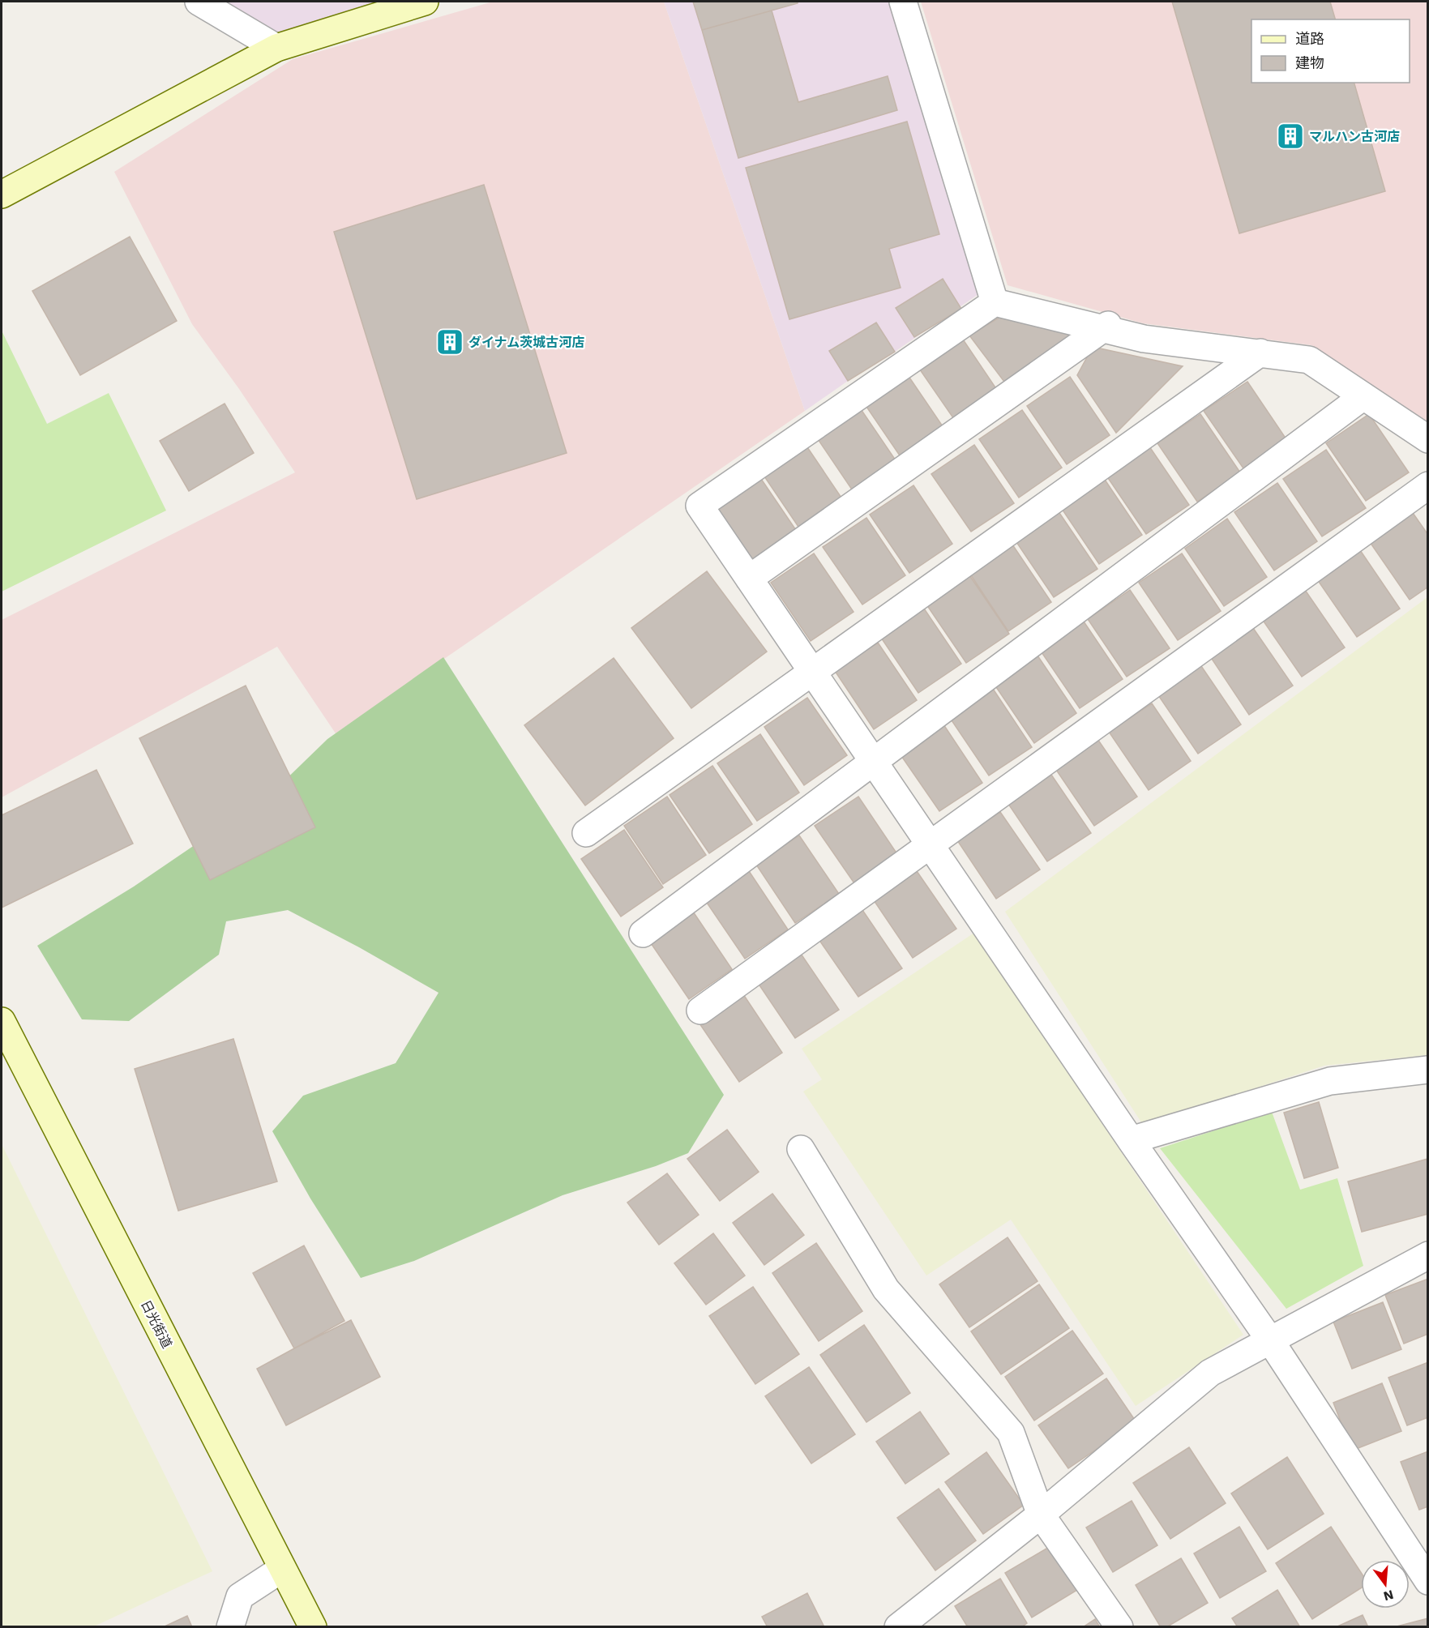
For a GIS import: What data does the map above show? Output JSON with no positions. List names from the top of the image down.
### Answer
{
  "streets": {
    "main road": ["日光街道"]
  },
  "places": {
    "building": ["マルハン古河店", "ダイナム茨城古河店"]
  },
  "legend": ["道路", "建物"],
  "north": "bottom"
}
